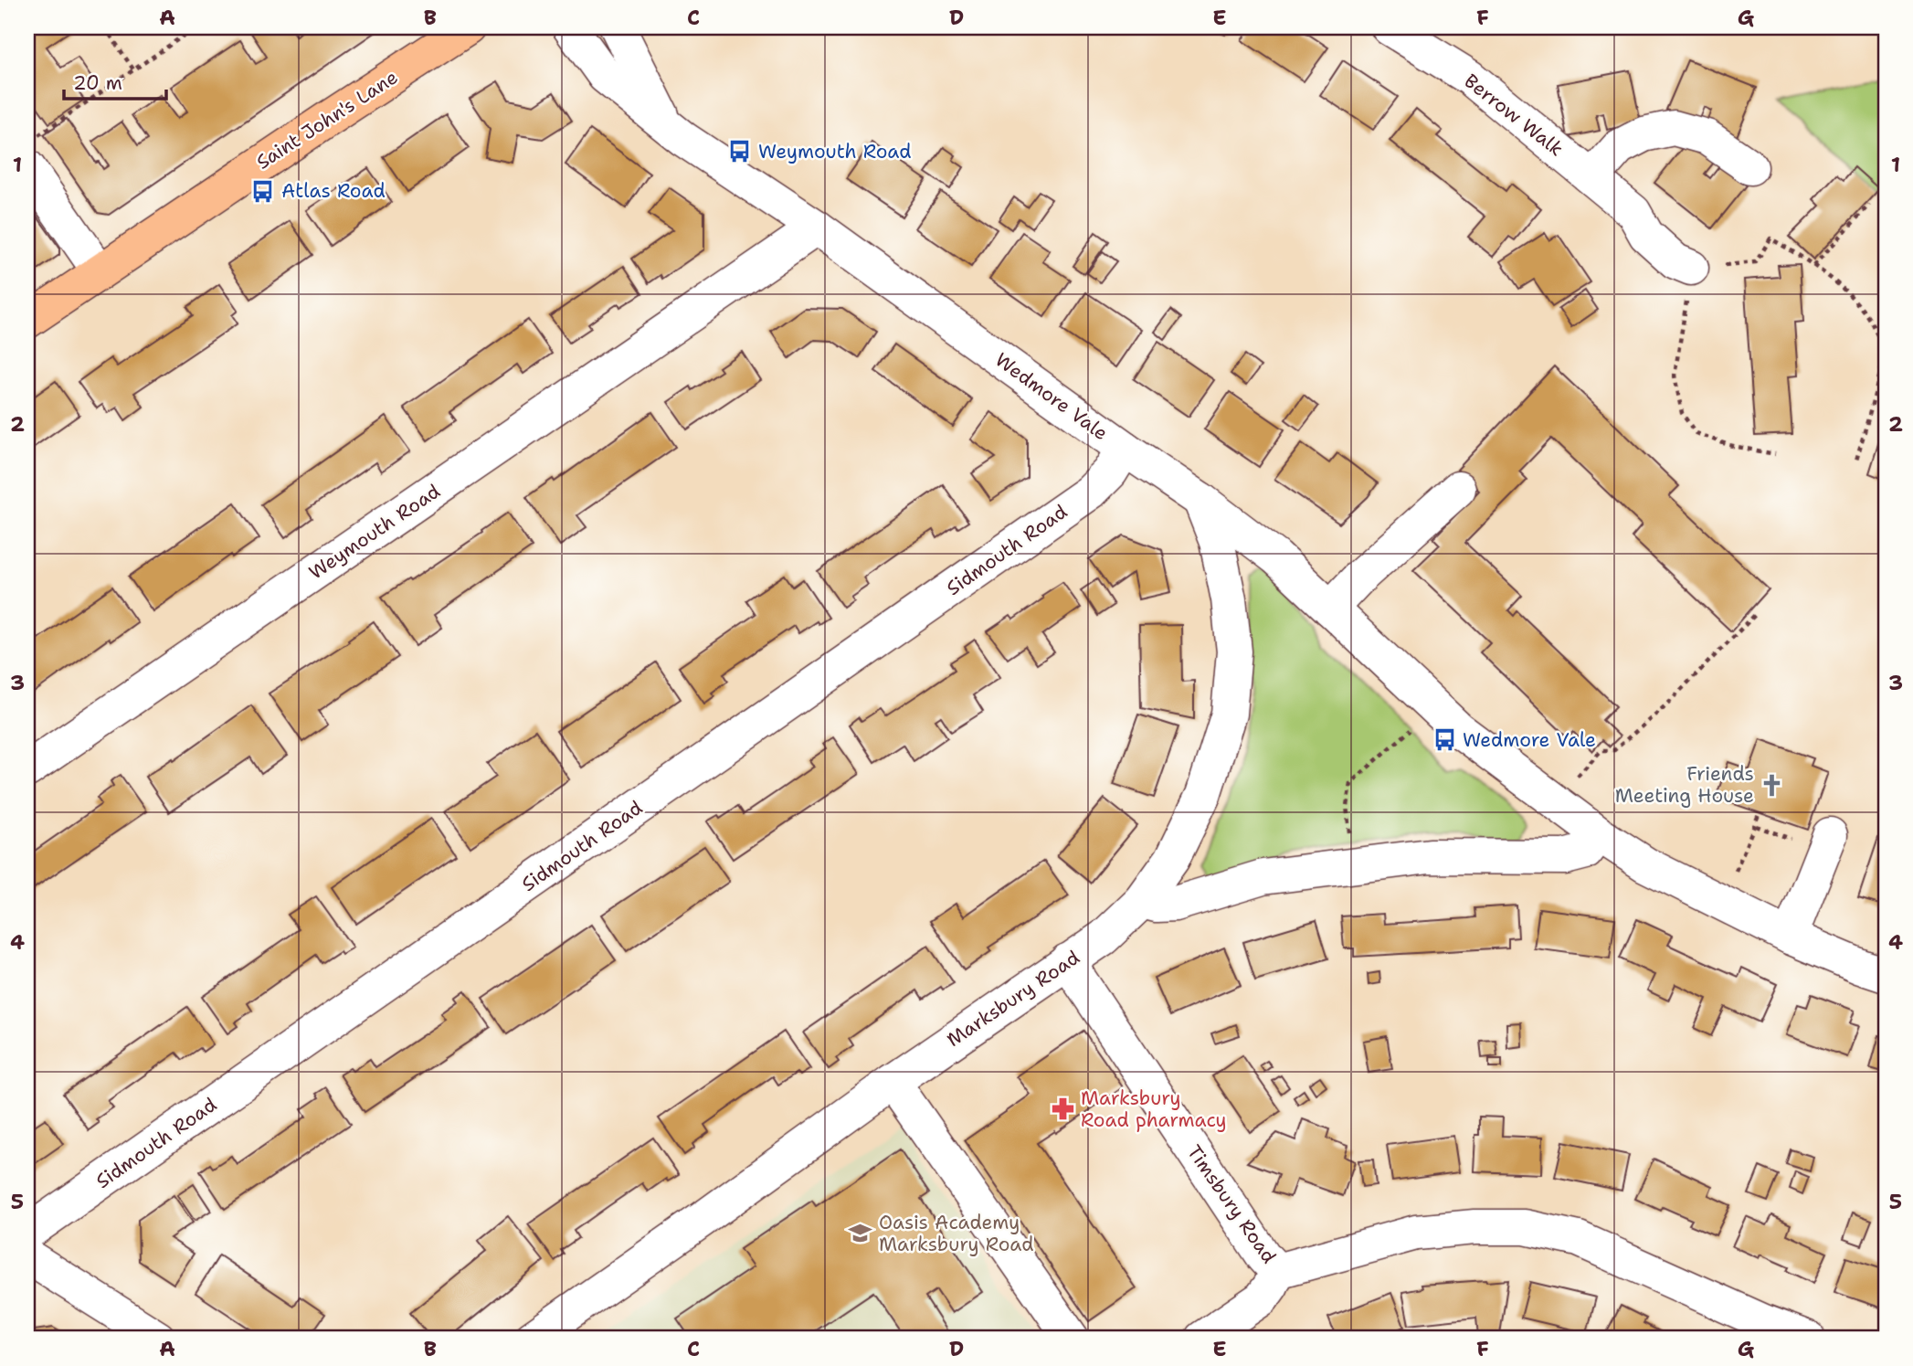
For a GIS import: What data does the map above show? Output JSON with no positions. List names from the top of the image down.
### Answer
{
  "streets": {
    "main road": ["Saint John's Lane"],
    "street": [
      "Berrow Walk",
      "Wedmore Vale",
      "Weymouth Road",
      "Sidmouth Road",
      "Marksbury Road",
      "Timsbury Road"
    ]
  },
  "crossings": [
    ["Wedmore Vale", "Weymouth Road"],
    ["Wedmore Vale", "Sidmouth Road"],
    ["Wedmore Vale", "Marksbury Road"],
    ["Marksbury Road", "Timsbury Road"]
  ],
  "places": {
    "bus stop": ["Weymouth Road", "Atlas Road", "Wedmore Vale"],
    "church": ["Friends Meeting House"],
    "pharmacy": ["Marksbury Road pharmacy"],
    "school or university": ["Oasis Academy Marksbury Road"]
  },
  "scale_bar": "20 m",
  "grid": {
    "columns": [
      "A",
      "B",
      "C",
      "D",
      "E",
      "F",
      "G"
    ],
    "rows": [
      "1",
      "2",
      "3",
      "4",
      "5"
    ]
  }
}
